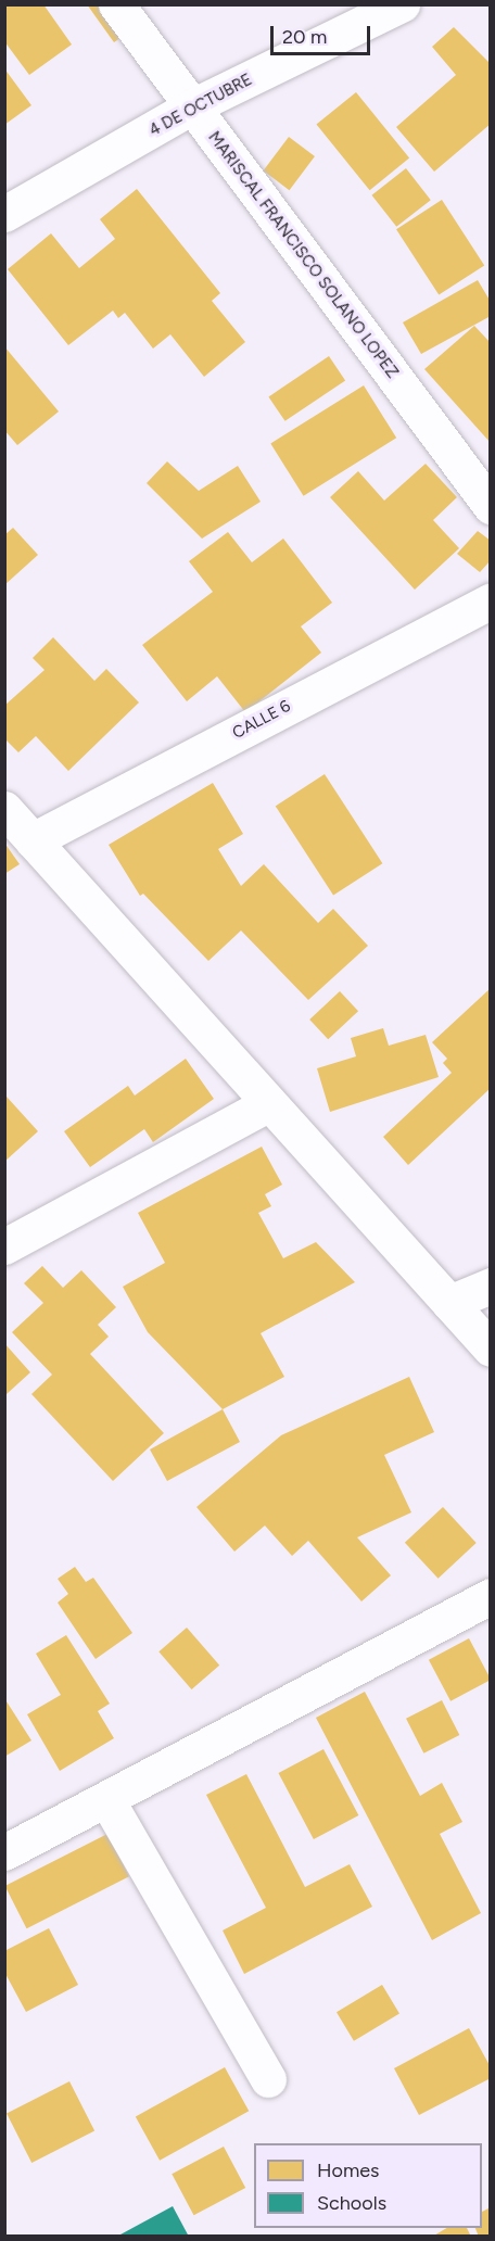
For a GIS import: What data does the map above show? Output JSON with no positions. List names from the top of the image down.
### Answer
{
  "streets": {
    "street": ["4 DE OCTUBRE", "MARISCAL FRANCISCO SOLANO LOPEZ", "CALLE 6"]
  },
  "crossings": [
    ["4 DE OCTUBRE", "MARISCAL FRANCISCO SOLANO LOPEZ"]
  ],
  "legend": ["Homes", "Schools"],
  "scale_bar": "20 m"
}
